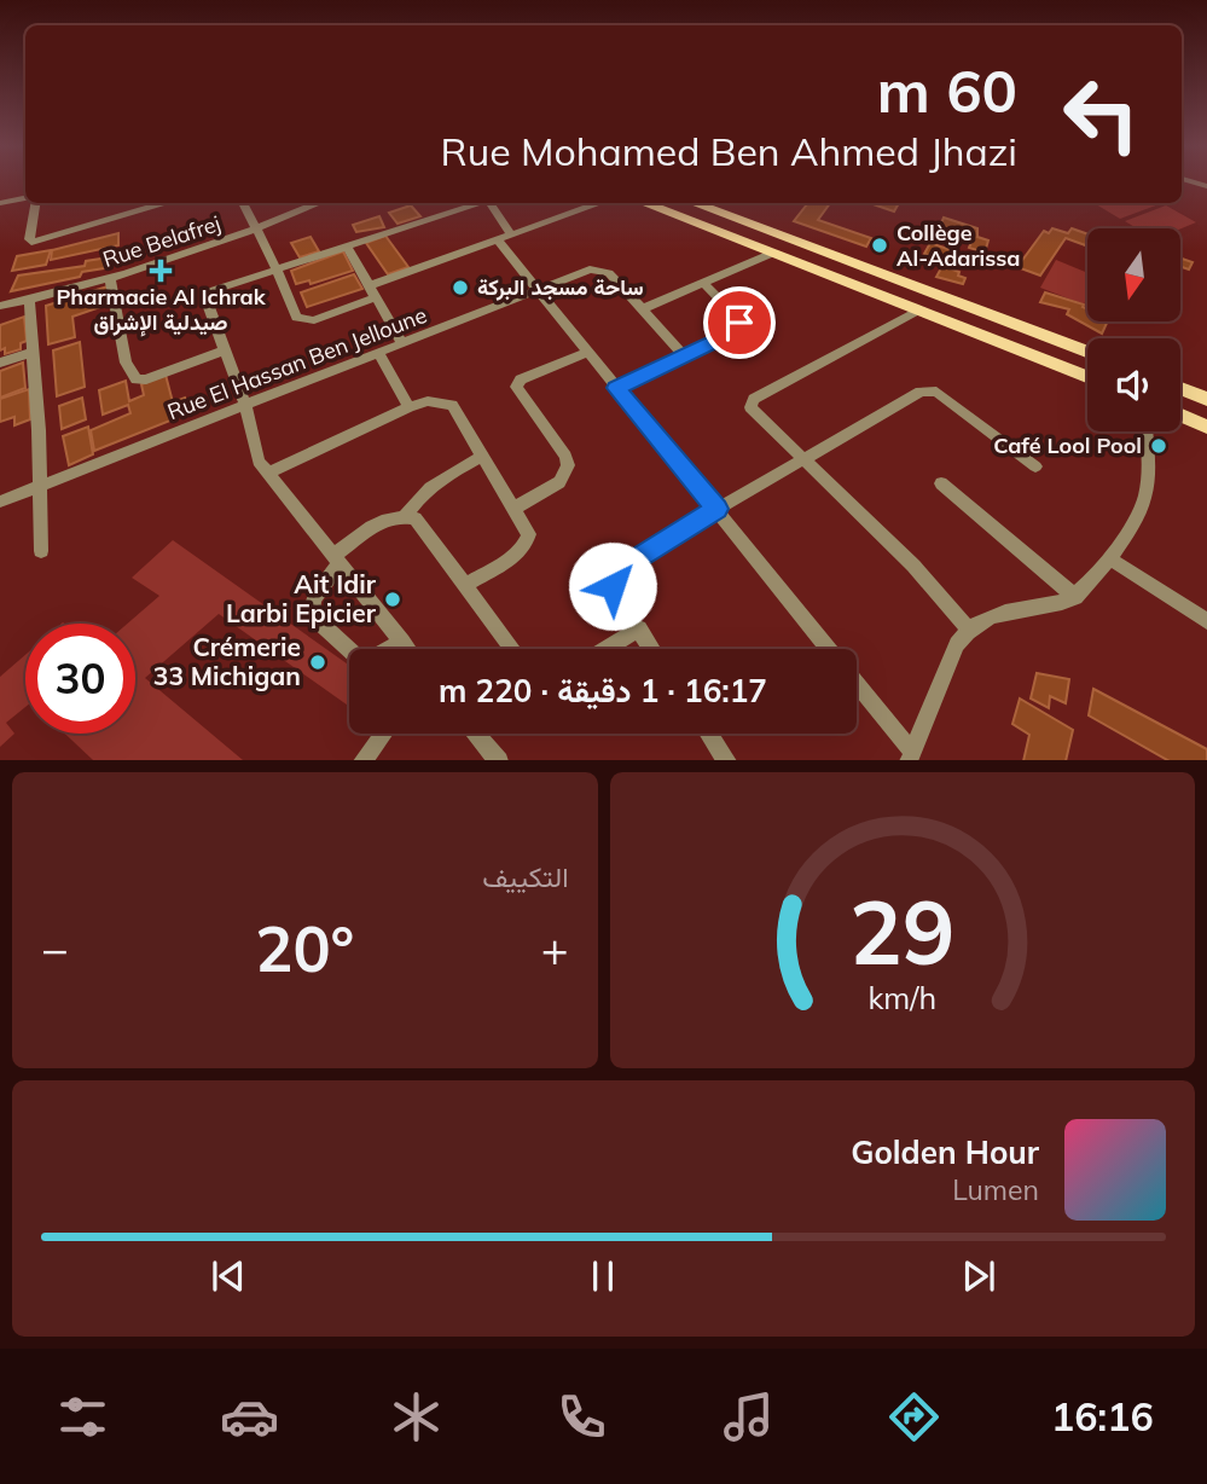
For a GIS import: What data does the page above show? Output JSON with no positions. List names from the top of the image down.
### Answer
{
  "streets": {
    "street": ["Rue Belafrej", "Rue El Hassan Ben Jelloune"]
  },
  "places": {
    "other": [
      "Collège Al-Adarissa",
      "ساحة مسجد البركة",
      "Café Lool Pool",
      "Ait Idir Larbi Epicier",
      "Crémerie 33 Michigan"
    ],
    "health": ["Pharmacie Al Ichrak صيدلية الإشراق"]
  },
  "north": "bottom",
  "page": {
    "turn": ["60 m", "Rue Mohamed Ben Ahmed Jhazi"],
    "limit": "30",
    "trip": "16:17 · 1 دقيقة · 220 m",
    "tile": "التكييف",
    "heat": ["−", "20°", "+"],
    "song": ["Golden Hour", "Lumen"],
    "tabs": "16:16",
    "gauge": ["29", "km/h"]
  }
}
